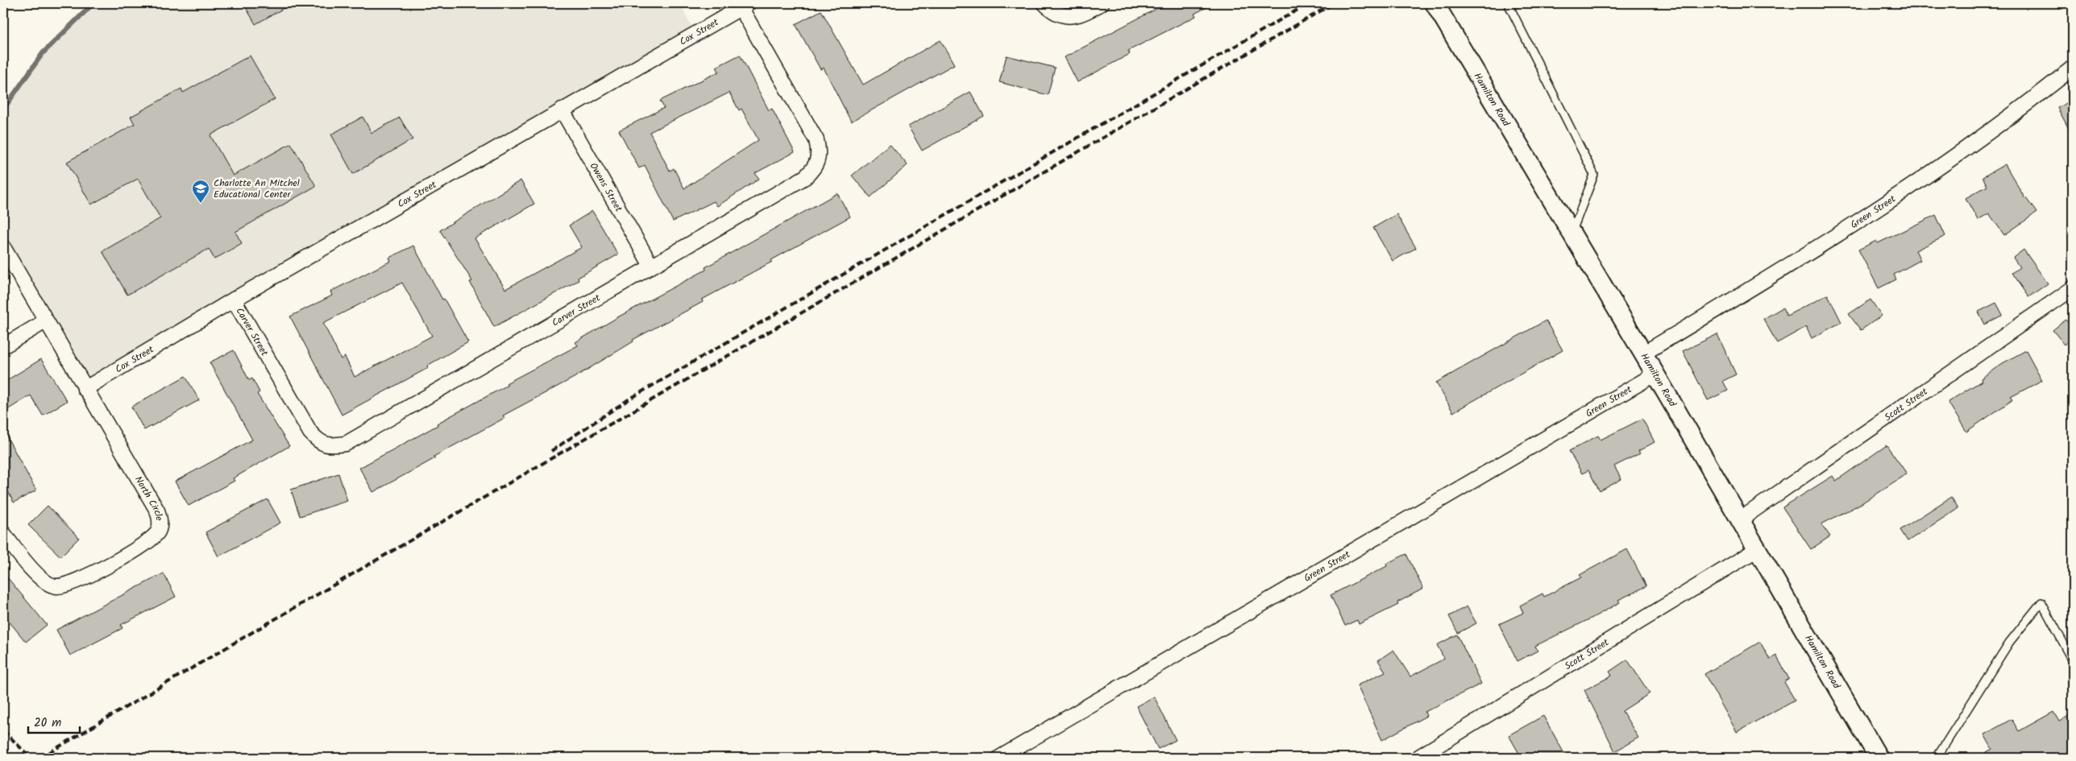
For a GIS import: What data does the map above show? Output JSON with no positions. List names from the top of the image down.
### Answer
{
  "streets": {
    "street": [
      "Cox Street",
      "Hamilton Road",
      "Owens Street",
      "Green Street",
      "Carver Street",
      "Scott Street",
      "North Circle"
    ]
  },
  "crossings": [
    ["Cox Street", "Owens Street"],
    ["Cox Street", "Carver Street"],
    ["Cox Street", "North Circle"],
    ["Hamilton Road", "Green Street"],
    ["Hamilton Road", "Scott Street"],
    ["Owens Street", "Carver Street"]
  ],
  "places": {
    "school or university": ["Charlotte An Mitchel Educational Center"]
  },
  "scale_bar": "20 m"
}
